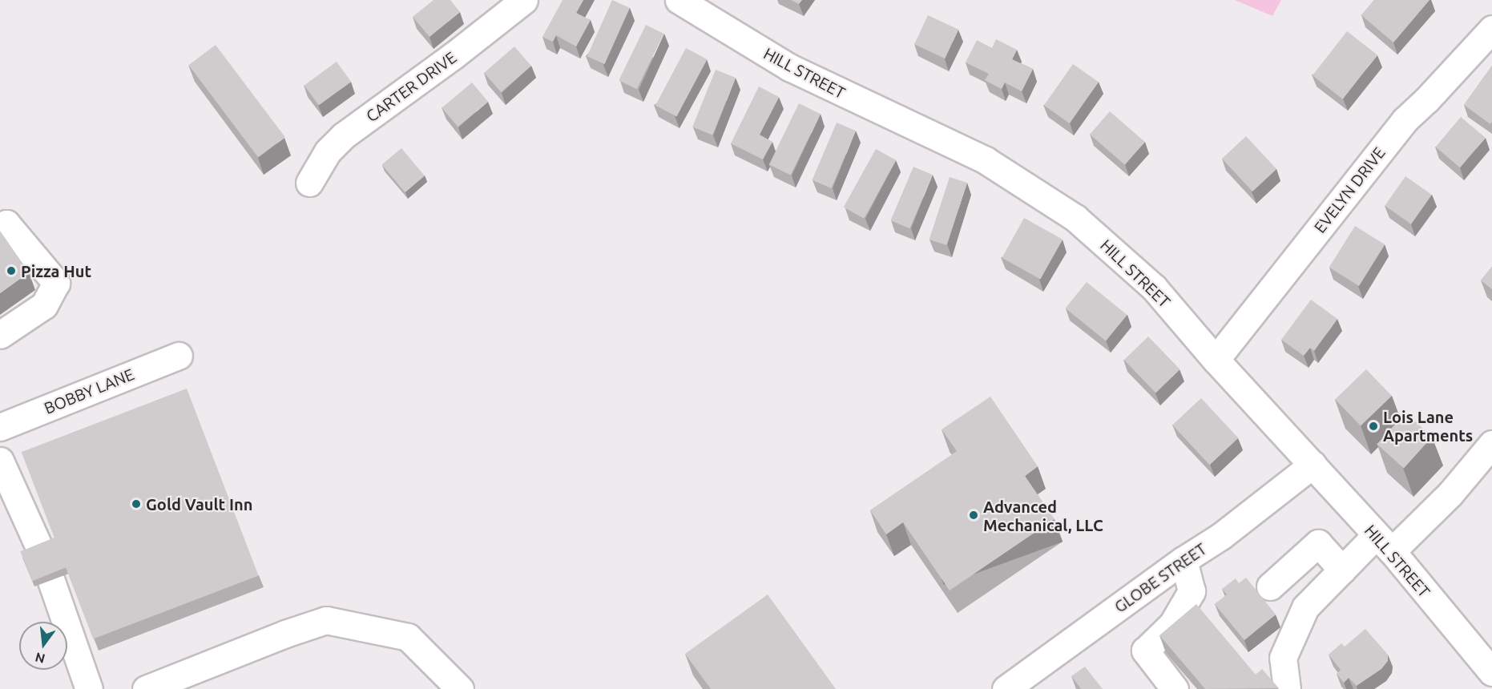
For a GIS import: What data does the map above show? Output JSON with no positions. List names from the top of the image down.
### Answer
{
  "streets": {
    "street": [
      "HILL STREET",
      "CARTER DRIVE",
      "EVELYN DRIVE",
      "BOBBY LANE",
      "GLOBE STREET"
    ]
  },
  "crossings": [
    ["HILL STREET", "EVELYN DRIVE"],
    ["HILL STREET", "GLOBE STREET"]
  ],
  "places": [
    "Pizza Hut",
    "Lois Lane Apartments",
    "Gold Vault Inn",
    "Advanced Mechanical, LLC"
  ],
  "north": "bottom"
}
